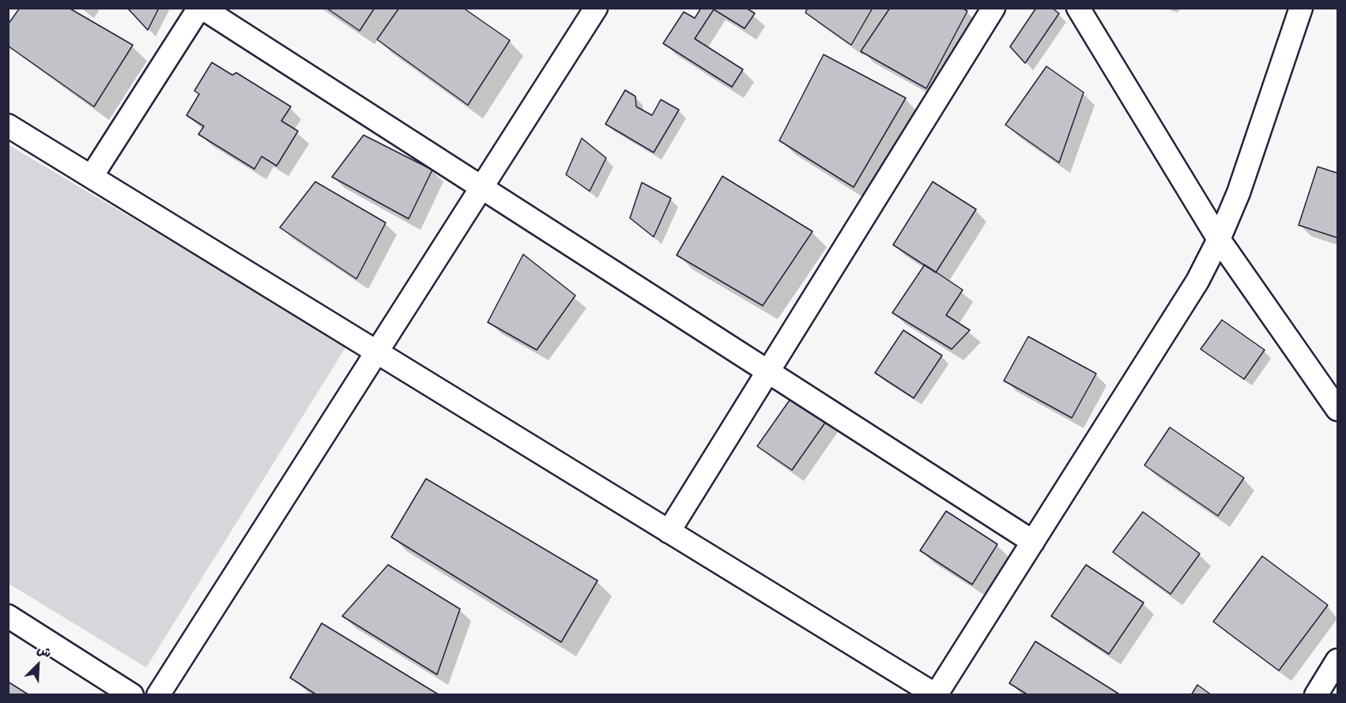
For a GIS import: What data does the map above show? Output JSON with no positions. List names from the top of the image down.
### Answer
{
  "north": "top right"
}
